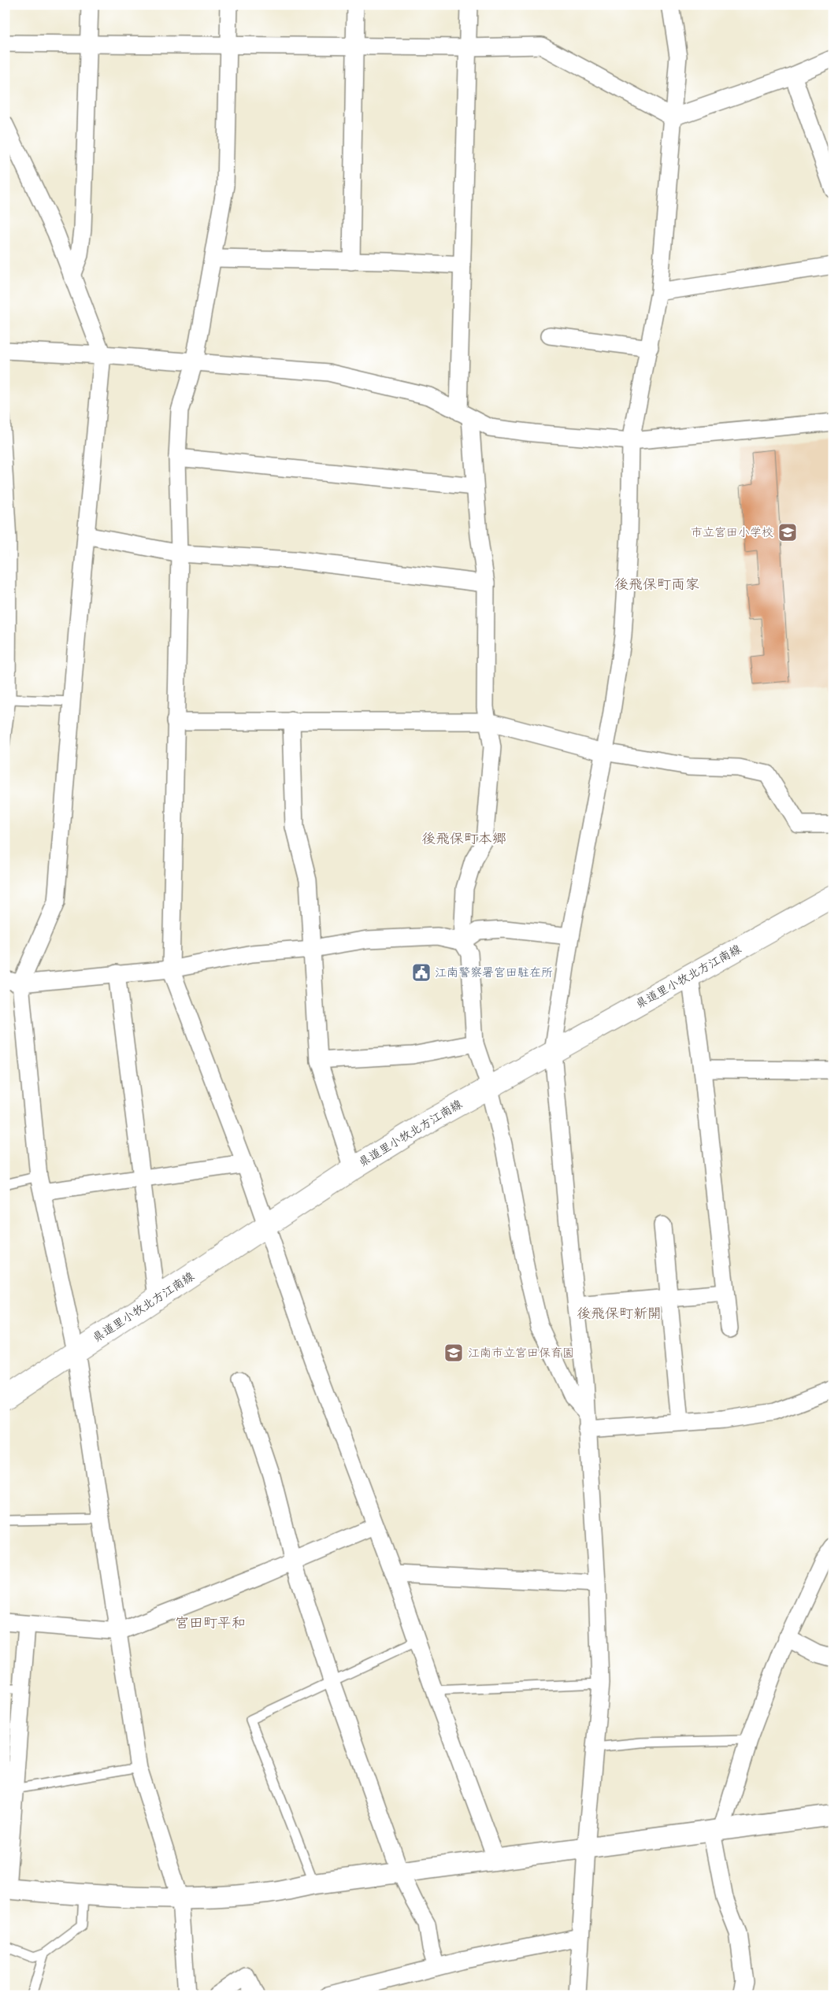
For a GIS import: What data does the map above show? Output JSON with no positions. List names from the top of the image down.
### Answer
{
  "streets": {
    "main road": ["県道里小牧北方江南線"]
  },
  "districts": [
    "後飛保町両家",
    "後飛保町本郷",
    "後飛保町新開",
    "宮田町平和"
  ],
  "places": {
    "school or university": ["市立宮田小学校", "江南市立宮田保育園"],
    "public building": ["江南警察署宮田駐在所"]
  }
}
